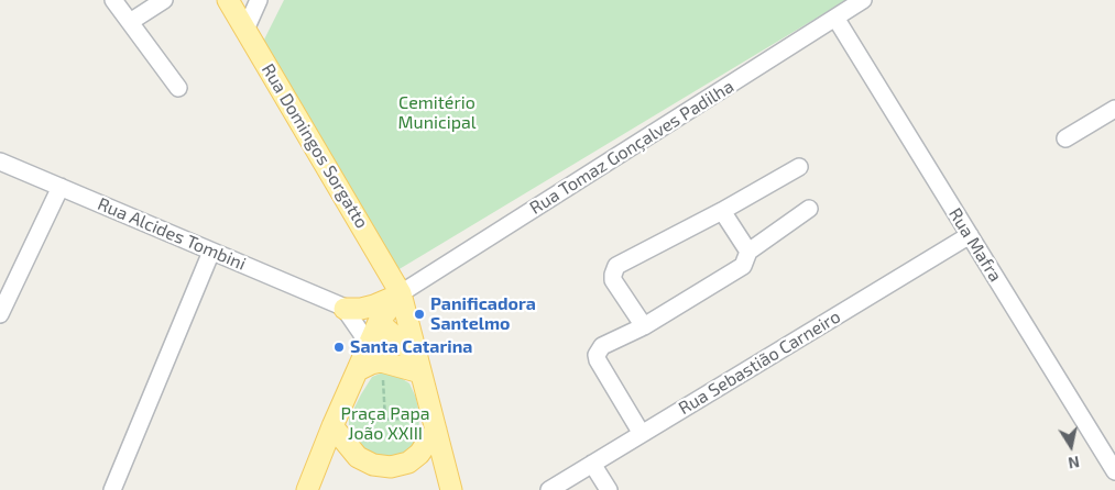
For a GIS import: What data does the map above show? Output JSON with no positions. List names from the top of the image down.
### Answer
{
  "streets": {
    "main road": ["Rua Domingos Sorgatto"],
    "street": [
      "Rua Tomaz Gonçalves Padilha",
      "Rua Alcides Tombini",
      "Rua Mafra",
      "Rua Sebastião Carneiro"
    ]
  },
  "crossings": [
    ["Rua Domingos Sorgatto", "Rua Tomaz Gonçalves Padilha"],
    ["Rua Tomaz Gonçalves Padilha", "Rua Mafra"],
    ["Rua Mafra", "Rua Sebastião Carneiro"]
  ],
  "parks": ["Cemitério Municipal", "Praça Papa João XXIII"],
  "places": ["Panificadora Santelmo", "Santa Catarina"],
  "north": "bottom"
}
